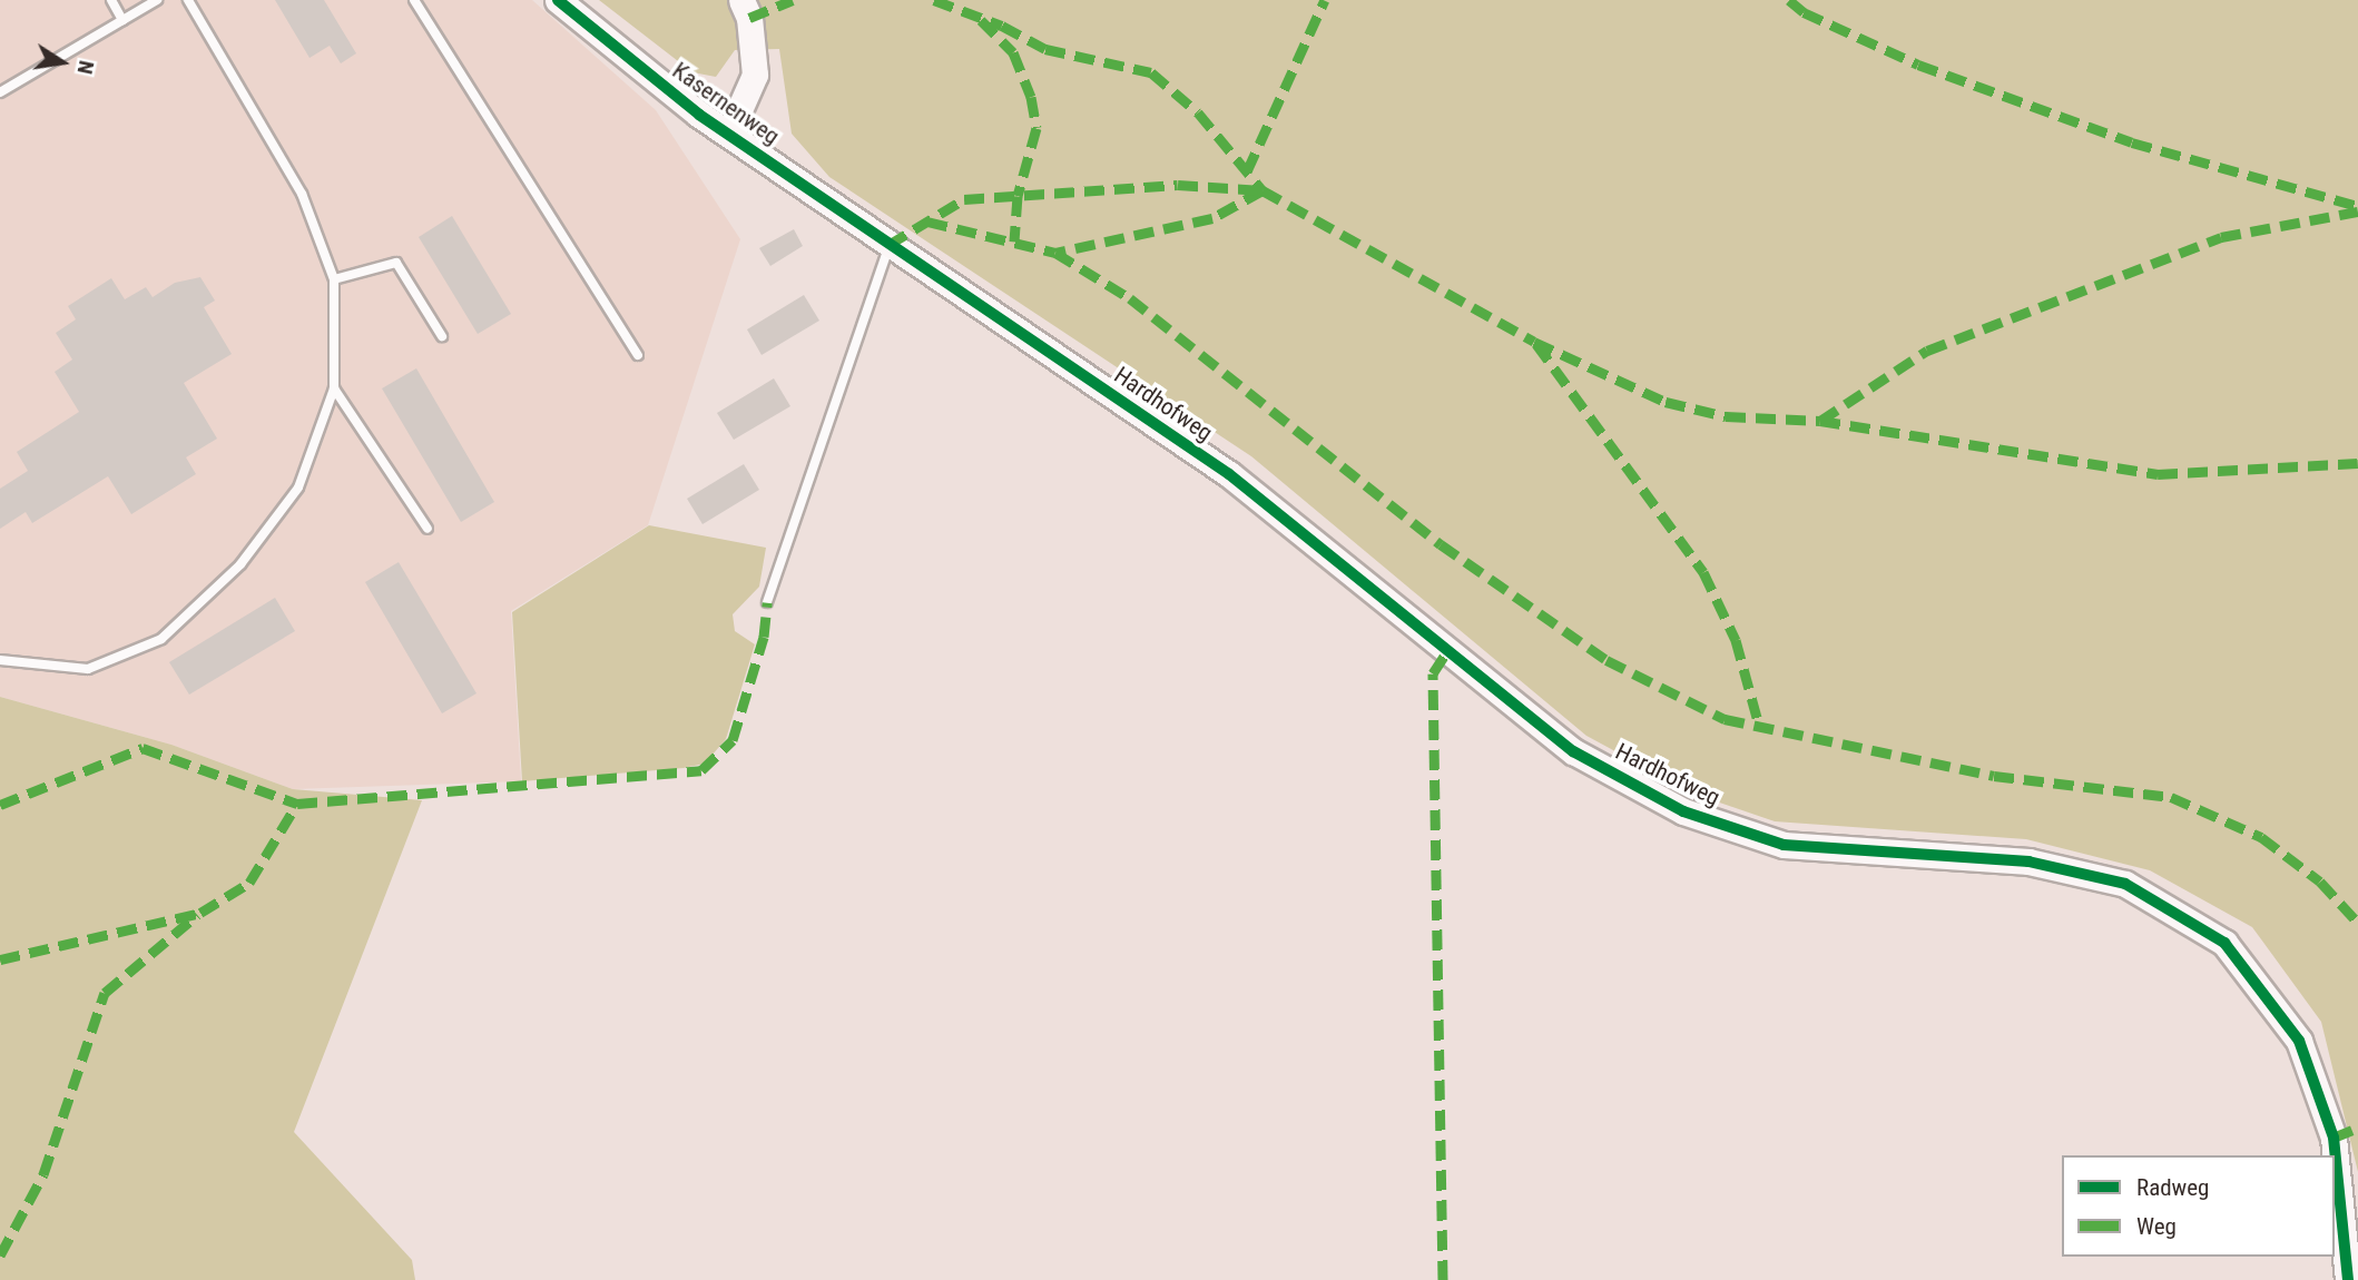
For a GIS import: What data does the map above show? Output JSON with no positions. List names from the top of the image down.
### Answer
{
  "streets": {
    "street": ["Kasernenweg", "Hardhofweg"]
  },
  "crossings": [
    ["Kasernenweg", "Hardhofweg"]
  ],
  "legend": ["Radweg", "Weg"],
  "north": "right"
}
